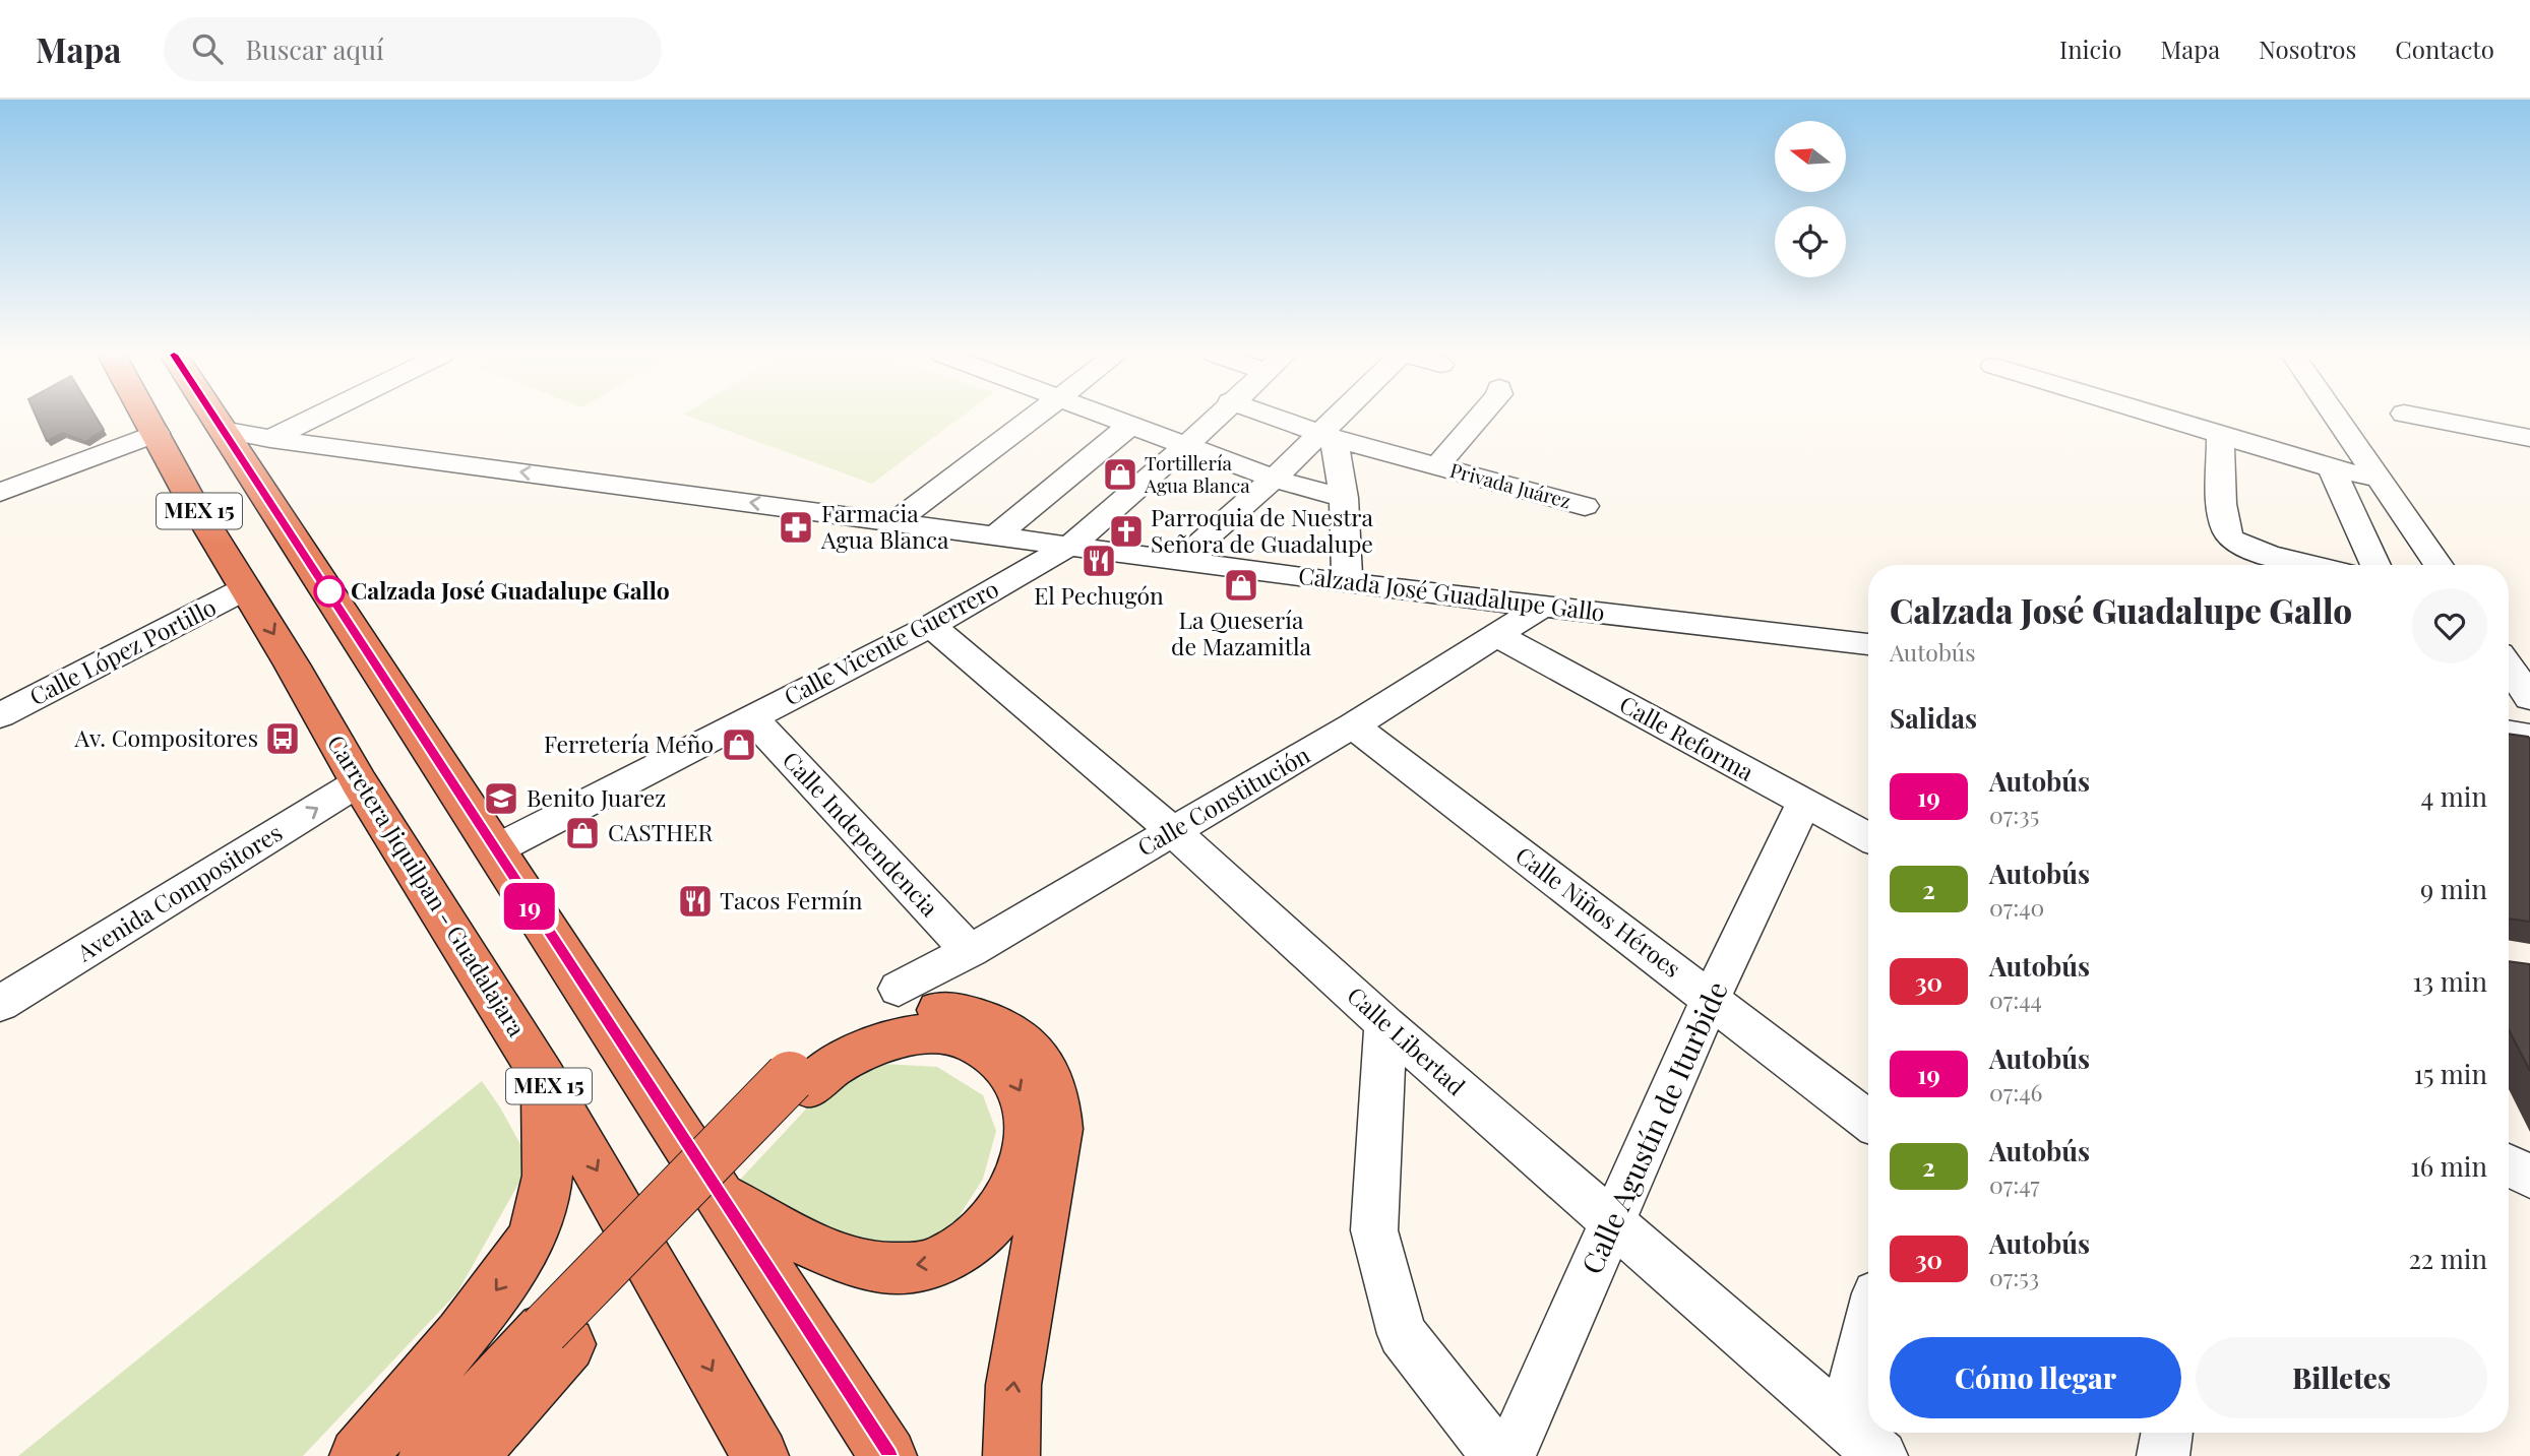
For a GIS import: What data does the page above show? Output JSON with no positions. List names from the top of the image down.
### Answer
{
  "streets": {
    "highway": ["MEX 15", "Carretera Jiquilpan - Guadalajara"],
    "street": [
      "Privada Juárez",
      "Calzada José Guadalupe Gallo",
      "Calle Vicente Guerrero",
      "Calle López Portillo",
      "Calle Reforma",
      "Calle Constitución",
      "Calle Independencia",
      "Avenida Compositores",
      "Calle Niños Héroes",
      "Calle Libertad",
      "Calle Agustín de Iturbide"
    ]
  },
  "crossings": [
    ["MEX 15", "Calzada José Guadalupe Gallo"],
    ["MEX 15", "Calle Vicente Guerrero"],
    ["Calzada José Guadalupe Gallo", "Calle Vicente Guerrero"],
    ["Calzada José Guadalupe Gallo", "Calle Constitución"],
    ["Calle Vicente Guerrero", "Calle Independencia"],
    ["Calle Vicente Guerrero", "Calle Libertad"],
    ["Calle López Portillo", "Carretera Jiquilpan - Guadalajara"],
    ["Calle Reforma", "Calle Constitución"],
    ["Calle Reforma", "Calle Agustín de Iturbide"],
    ["Calle Constitución", "Calle Independencia"],
    ["Calle Constitución", "Calle Niños Héroes"],
    ["Calle Constitución", "Calle Libertad"],
    ["Carretera Jiquilpan - Guadalajara", "Avenida Compositores"],
    ["Calle Niños Héroes", "Calle Agustín de Iturbide"],
    ["Calle Libertad", "Calle Agustín de Iturbide"]
  ],
  "one_way": ["Calzada José Guadalupe Gallo", "Avenida Compositores"],
  "places": {
    "shop": [
      "Tortillería Agua Blanca",
      "La Quesería de Mazamitla",
      "Ferretería Meño",
      "CASTHER"
    ],
    "pharmacy": ["Farmacia Agua Blanca"],
    "church": ["Parroquia de Nuestra Señora de Guadalupe"],
    "restaurant": ["El Pechugón", "Tacos Fermín"],
    "other": ["Calzada José Guadalupe Gallo"],
    "bus stop": ["Av. Compositores"],
    "school or university": ["Benito Juarez"]
  },
  "lines": ["bus line 19"],
  "north": "left",
  "page": {
    "header": "Mapa",
    "search": "Buscar aquí",
    "nav": [
      "Inicio",
      "Mapa",
      "Nosotros",
      "Contacto"
    ],
    "on_map": "19",
    "heading": [
      ["Calzada José Guadalupe Gallo", "Autobús"],
      "Salidas"
    ],
    "list": [
      {
        "mark": "19",
        "name": "Autobús",
        "note": "07:35",
        "value": "4 min"
      },
      {
        "mark": "2",
        "name": "Autobús",
        "note": "07:40",
        "value": "9 min"
      },
      {
        "mark": "30",
        "name": "Autobús",
        "note": "07:44",
        "value": "13 min"
      },
      {
        "mark": "19",
        "name": "Autobús",
        "note": "07:46",
        "value": "15 min"
      },
      {
        "mark": "2",
        "name": "Autobús",
        "note": "07:47",
        "value": "16 min"
      },
      {
        "mark": "30",
        "name": "Autobús",
        "note": "07:53",
        "value": "22 min"
      }
    ],
    "buttons": ["Cómo llegar", "Billetes"]
  }
}
